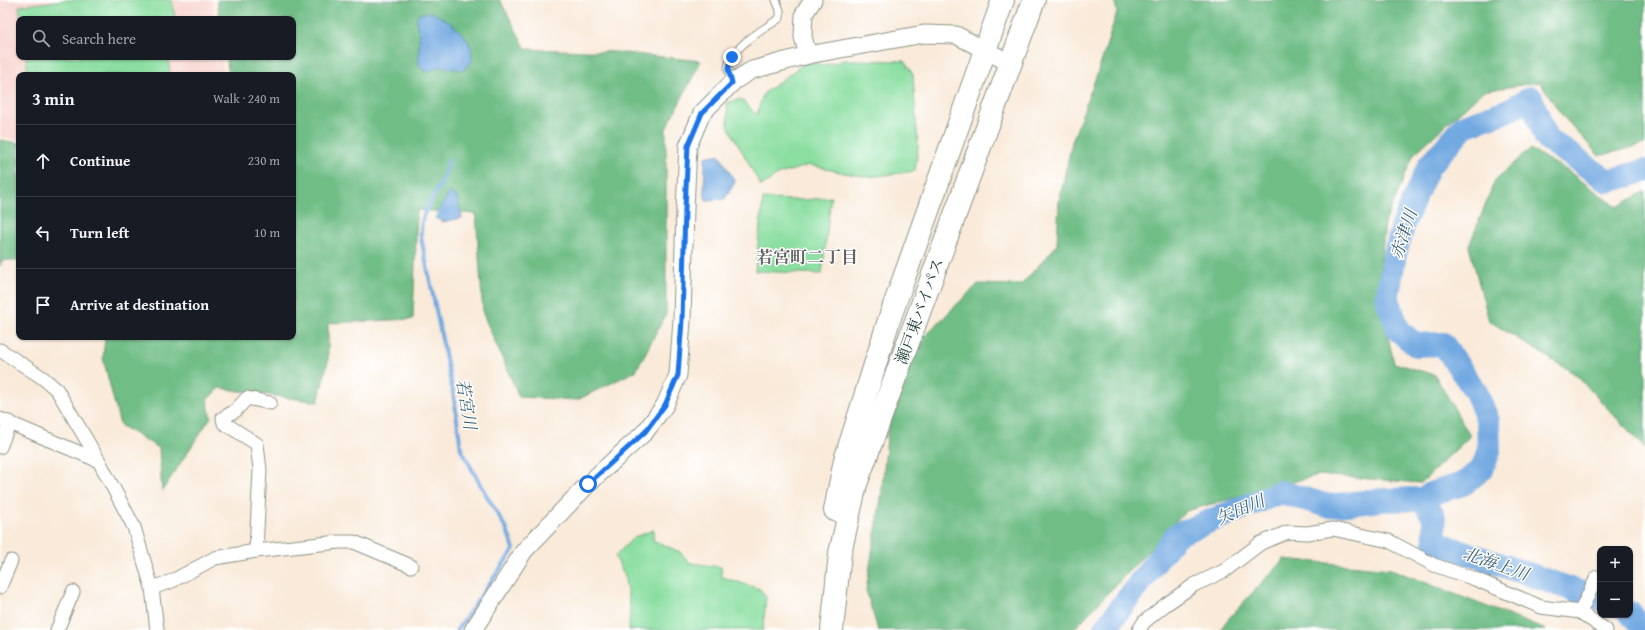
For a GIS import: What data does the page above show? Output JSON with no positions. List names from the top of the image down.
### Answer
{
  "streets": {
    "highway": ["瀬戸東バイパス"]
  },
  "districts": ["若宮町二丁目"],
  "water": [
    "赤津川",
    "若宮川",
    "矢田川",
    "北海上川"
  ],
  "page": {
    "search": "Search here",
    "heading": ["3 min", "Walk · 240 m"],
    "list": [
      ["Continue", "230 m"],
      ["Turn left", "10 m"],
      "Arrive at destination"
    ],
    "map_buttons": ["+", "−"]
  }
}
